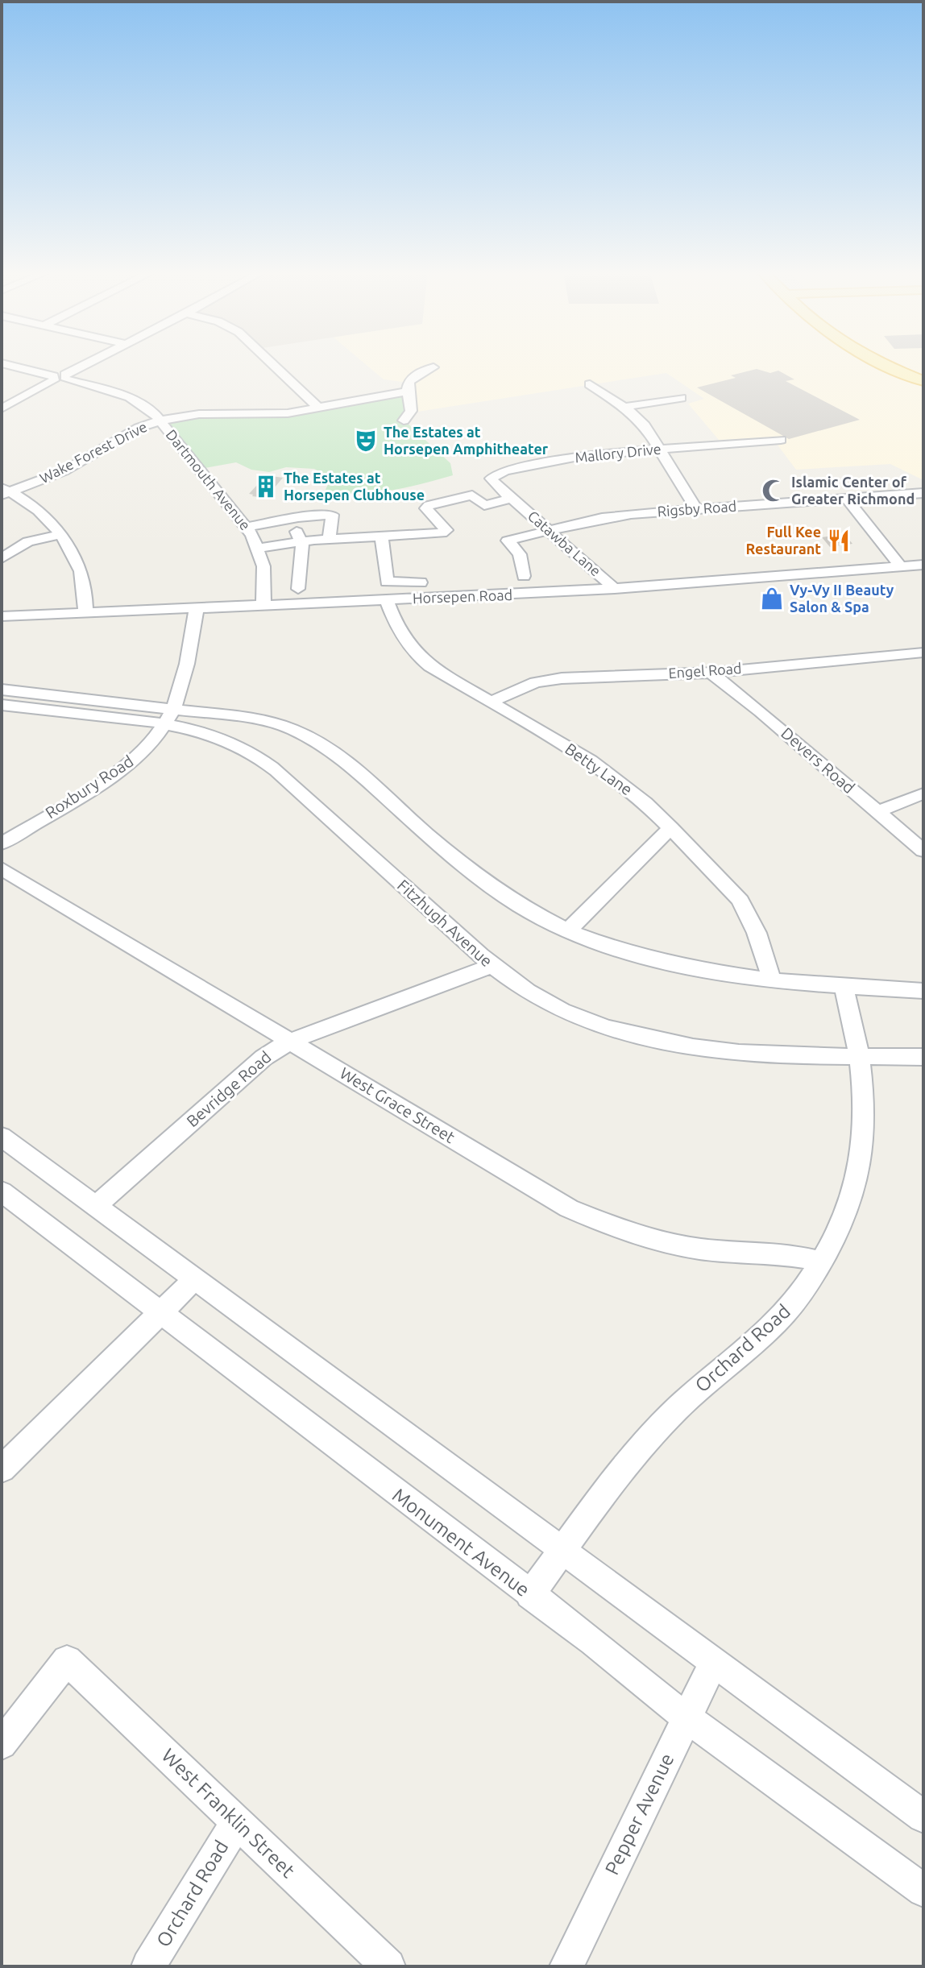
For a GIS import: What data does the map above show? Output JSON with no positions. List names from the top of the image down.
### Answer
{
  "streets": {
    "street": [
      "Wake Forest Drive",
      "Mallory Drive",
      "Dartmouth Avenue",
      "Rigsby Road",
      "Catawba Lane",
      "Horsepen Road",
      "Engel Road",
      "Devers Road",
      "Betty Lane",
      "Roxbury Road",
      "Fitzhugh Avenue",
      "Bevridge Road",
      "West Grace Street",
      "Orchard Road",
      "Monument Avenue",
      "West Franklin Street",
      "Pepper Avenue"
    ]
  },
  "crossings": [
    ["Wake Forest Drive", "Dartmouth Avenue"],
    ["Mallory Drive", "Catawba Lane"],
    ["Dartmouth Avenue", "Horsepen Road"],
    ["Rigsby Road", "Catawba Lane"],
    ["Catawba Lane", "Horsepen Road"],
    ["Horsepen Road", "Betty Lane"],
    ["Horsepen Road", "Roxbury Road"],
    ["Engel Road", "Devers Road"],
    ["Engel Road", "Betty Lane"],
    ["Betty Lane", "Fitzhugh Avenue"],
    ["Roxbury Road", "Fitzhugh Avenue"],
    ["Fitzhugh Avenue", "Bevridge Road"],
    ["Fitzhugh Avenue", "Orchard Road"],
    ["Bevridge Road", "West Grace Street"],
    ["West Grace Street", "Orchard Road"],
    ["Orchard Road", "Monument Avenue"],
    ["Orchard Road", "West Franklin Street"],
    ["Monument Avenue", "Pepper Avenue"]
  ],
  "places": {
    "theatre": ["The Estates at Horsepen Amphitheater"],
    "building": ["The Estates at Horsepen Clubhouse"],
    "mosque": ["Islamic Center of Greater Richmond"],
    "restaurant": ["Full Kee Restaurant"],
    "shop": ["Vy-Vy II Beauty Salon & Spa"]
  }
}
